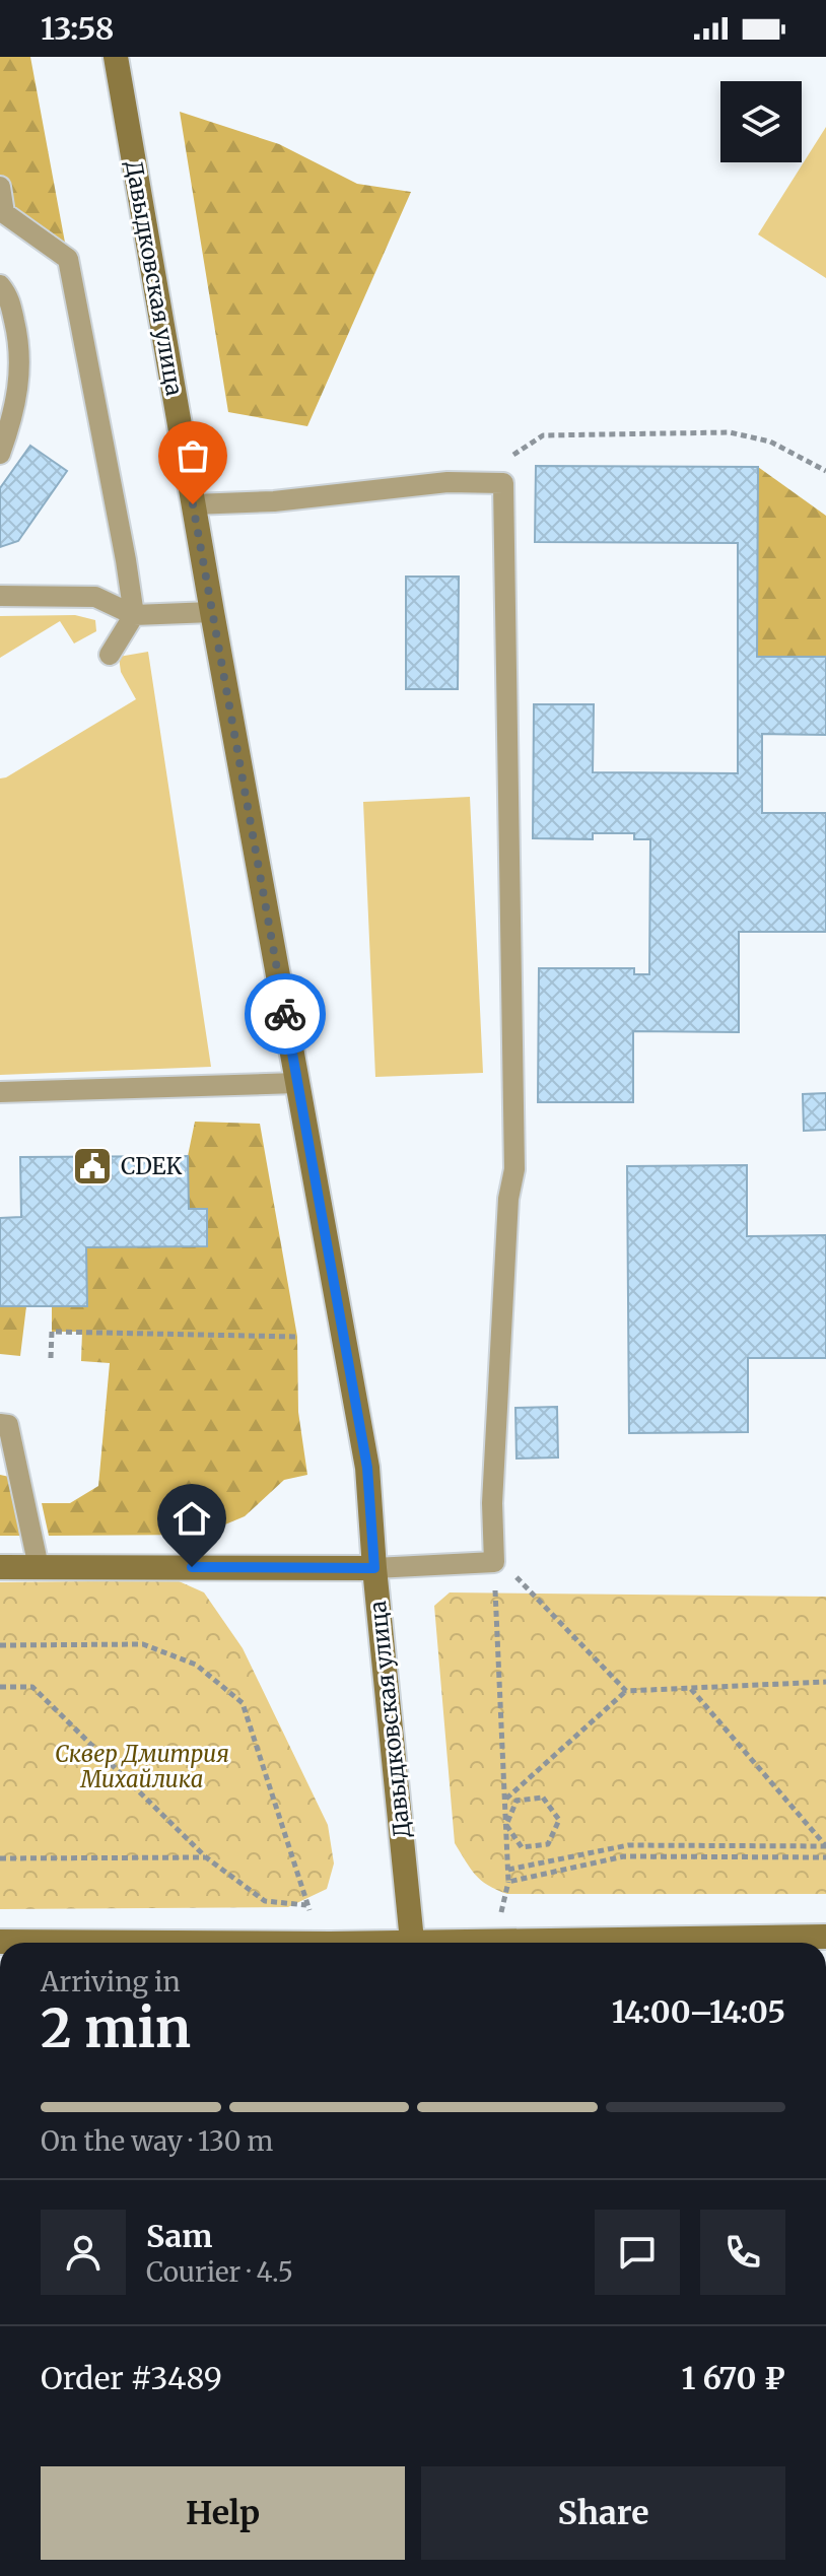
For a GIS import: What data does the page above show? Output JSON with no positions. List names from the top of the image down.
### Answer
{
  "streets": {
    "street": ["Давыдковская улица"]
  },
  "parks": ["Сквер Дмитрия Михайлика"],
  "places": {
    "public building": ["CDEK"]
  },
  "page": {
    "status": "13:58",
    "heading": ["2 min", "Arriving in", "14:00–14:05"],
    "panel": [
      "Sam",
      "Courier · 4.5",
      "Order #3489",
      "1 670 ₽"
    ],
    "bar": "On the way · 130 m",
    "buttons": ["Help", "Share"]
  }
}
